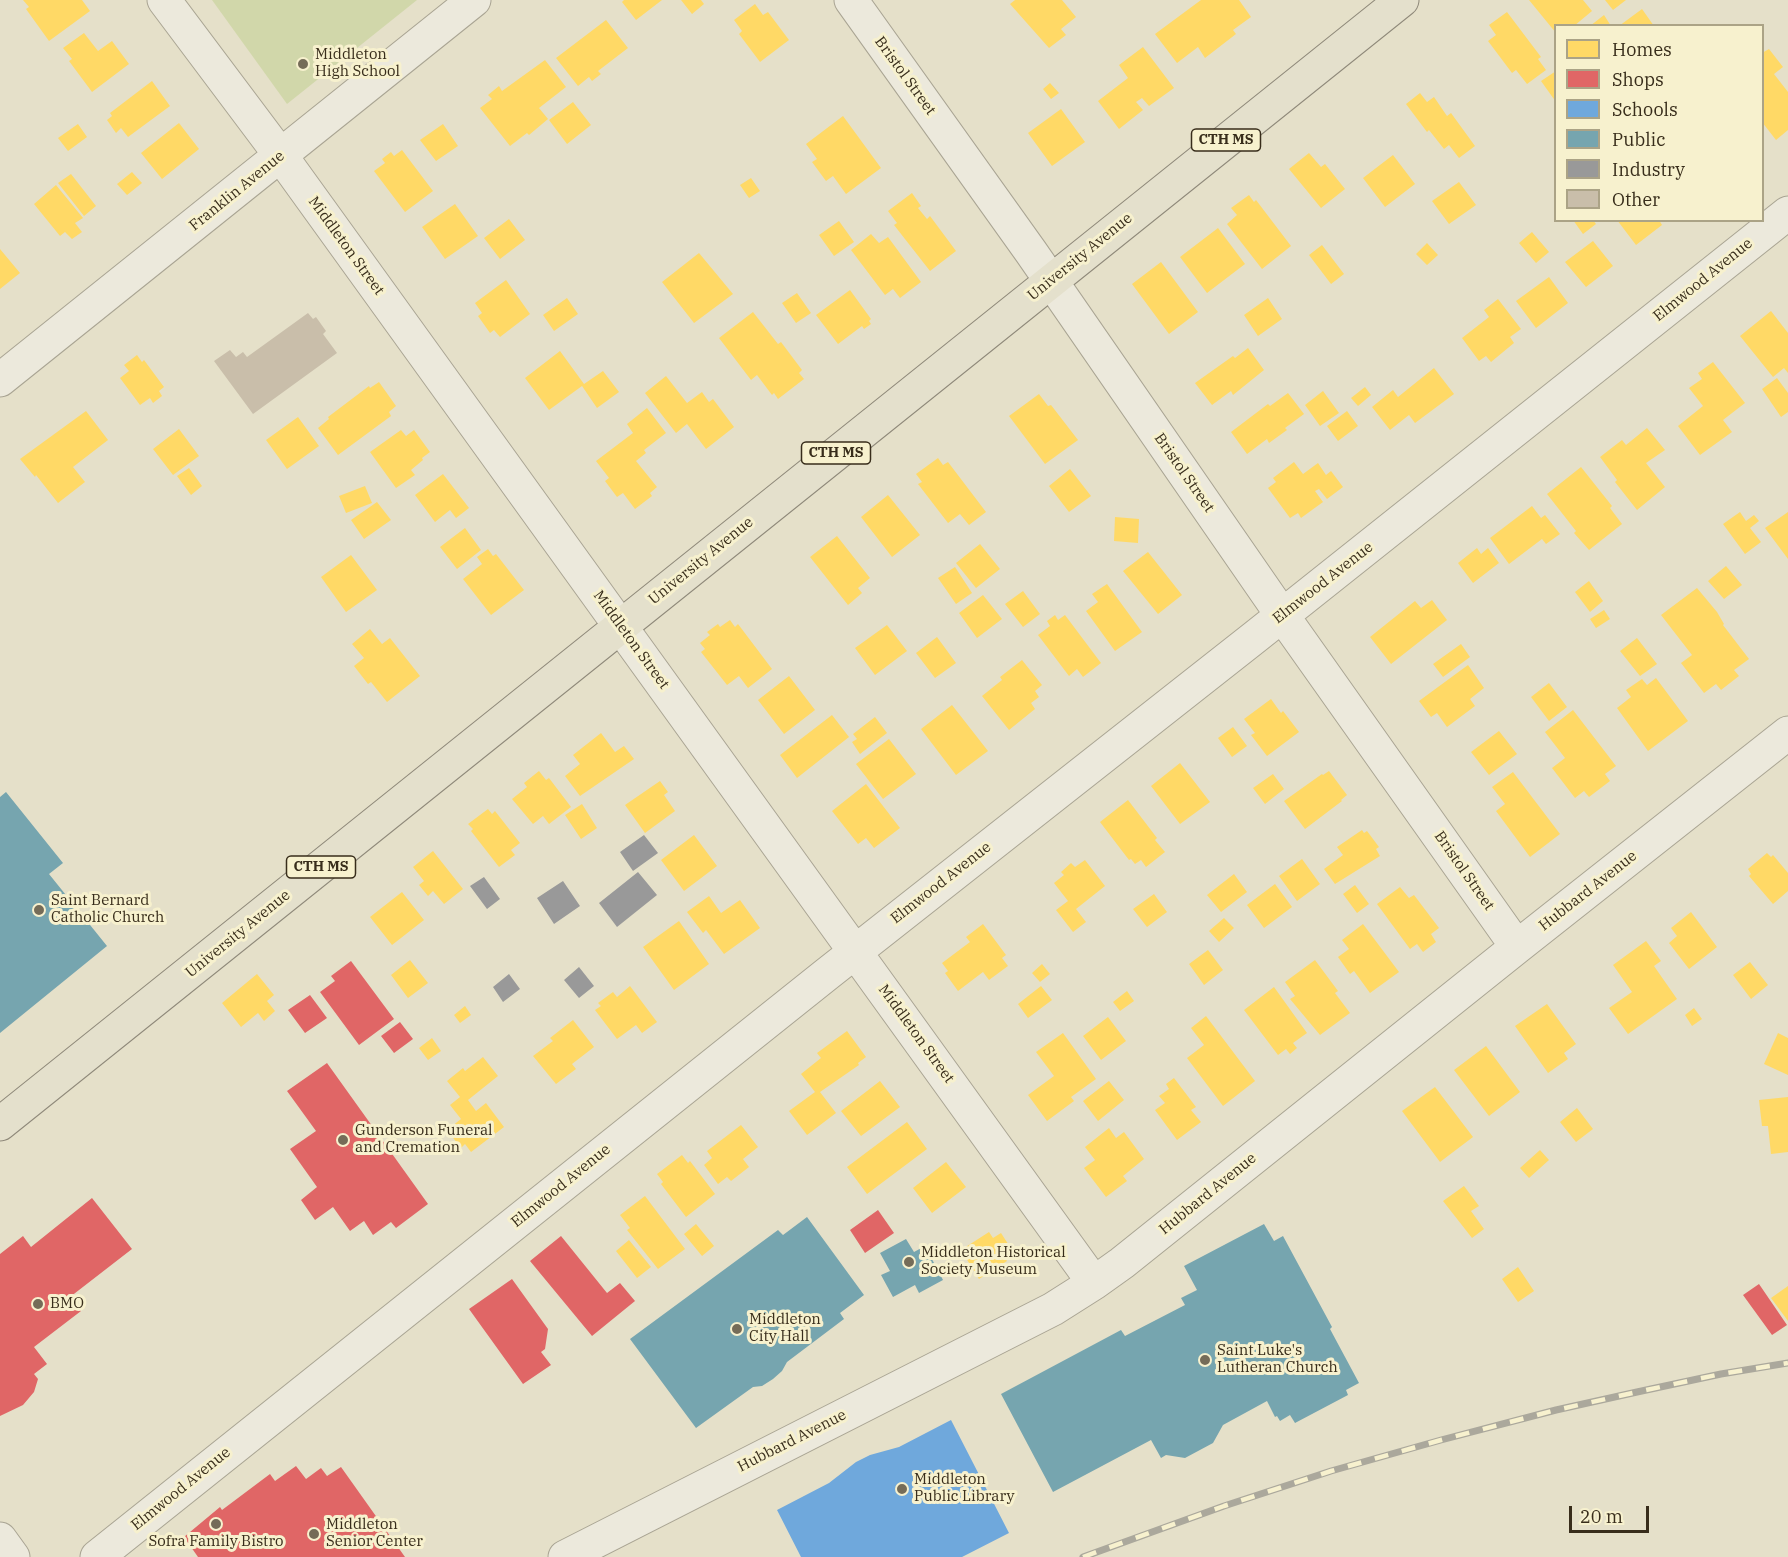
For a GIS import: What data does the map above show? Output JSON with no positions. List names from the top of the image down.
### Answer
{
  "streets": {
    "main road": ["CTH MS", "University Avenue"],
    "street": [
      "Bristol Street",
      "Franklin Avenue",
      "Middleton Street",
      "Elmwood Avenue",
      "Hubbard Avenue"
    ]
  },
  "crossings": [
    ["Bristol Street", "University Avenue"],
    ["Bristol Street", "Elmwood Avenue"],
    ["Bristol Street", "Hubbard Avenue"],
    ["Franklin Avenue", "Middleton Street"],
    ["Middleton Street", "University Avenue"],
    ["Middleton Street", "Elmwood Avenue"],
    ["Middleton Street", "Hubbard Avenue"]
  ],
  "places": [
    "Middleton High School",
    "Saint Bernard Catholic Church",
    "Gunderson Funeral and Cremation",
    "Middleton Historical Society Museum",
    "BMO",
    "Middleton City Hall",
    "Saint Luke's Lutheran Church",
    "Middleton Public Library",
    "Sofra Family Bistro",
    "Middleton Senior Center"
  ],
  "legend": [
    "Homes",
    "Shops",
    "Schools",
    "Public",
    "Industry",
    "Other"
  ],
  "scale_bar": "20 m"
}
